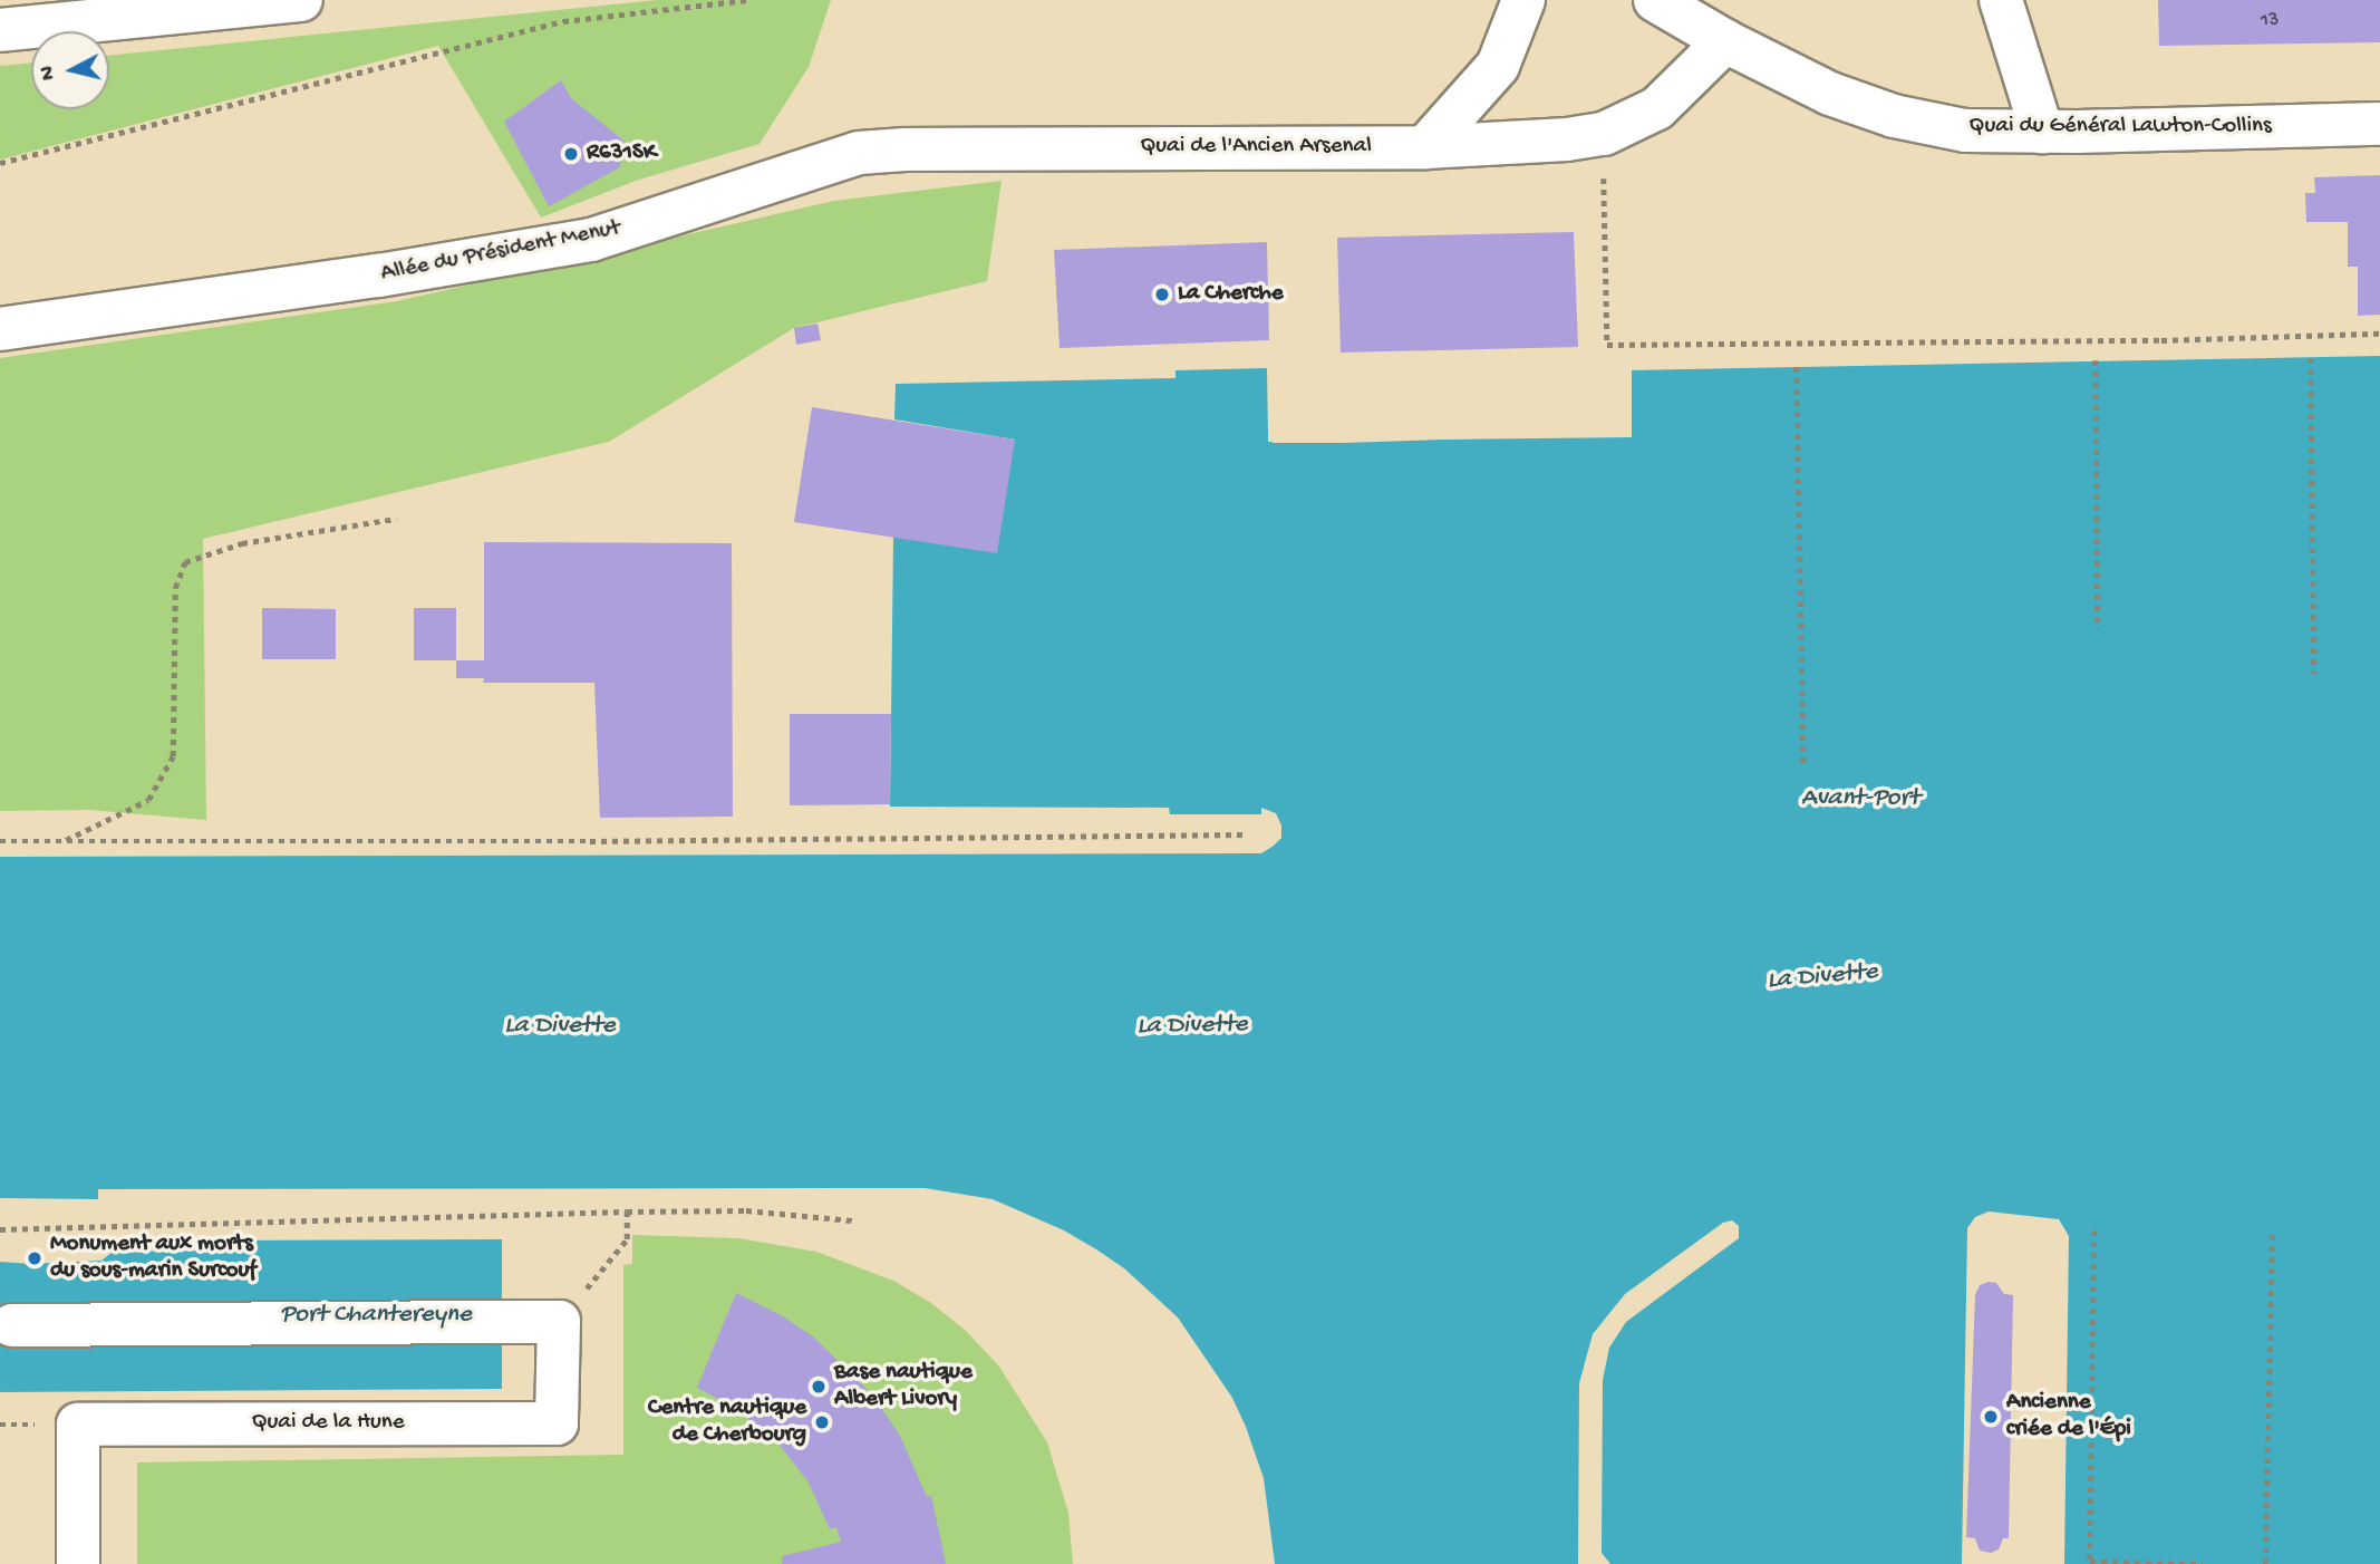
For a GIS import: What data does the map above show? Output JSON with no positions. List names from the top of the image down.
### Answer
{
  "streets": {
    "street": [
      "Quai du Général Lawton-Collins",
      "Quai de l'Ancien Arsenal",
      "Allée du Président Menut",
      "Quai de la Hune"
    ]
  },
  "crossings": [
    ["Quai du Général Lawton-Collins", "Quai de l'Ancien Arsenal"],
    ["Quai de l'Ancien Arsenal", "Allée du Président Menut"]
  ],
  "water": ["Avant-Port", "La Divette", "Port Chantereyne"],
  "places": [
    "R631SK",
    "La Cherche",
    "Monument aux morts du sous-marin Surcouf",
    "Base nautique Albert Livory",
    "Ancienne criée de l'Épi",
    "Centre nautique de Cherbourg"
  ],
  "house_numbers": ["13"],
  "north": "left"
}
